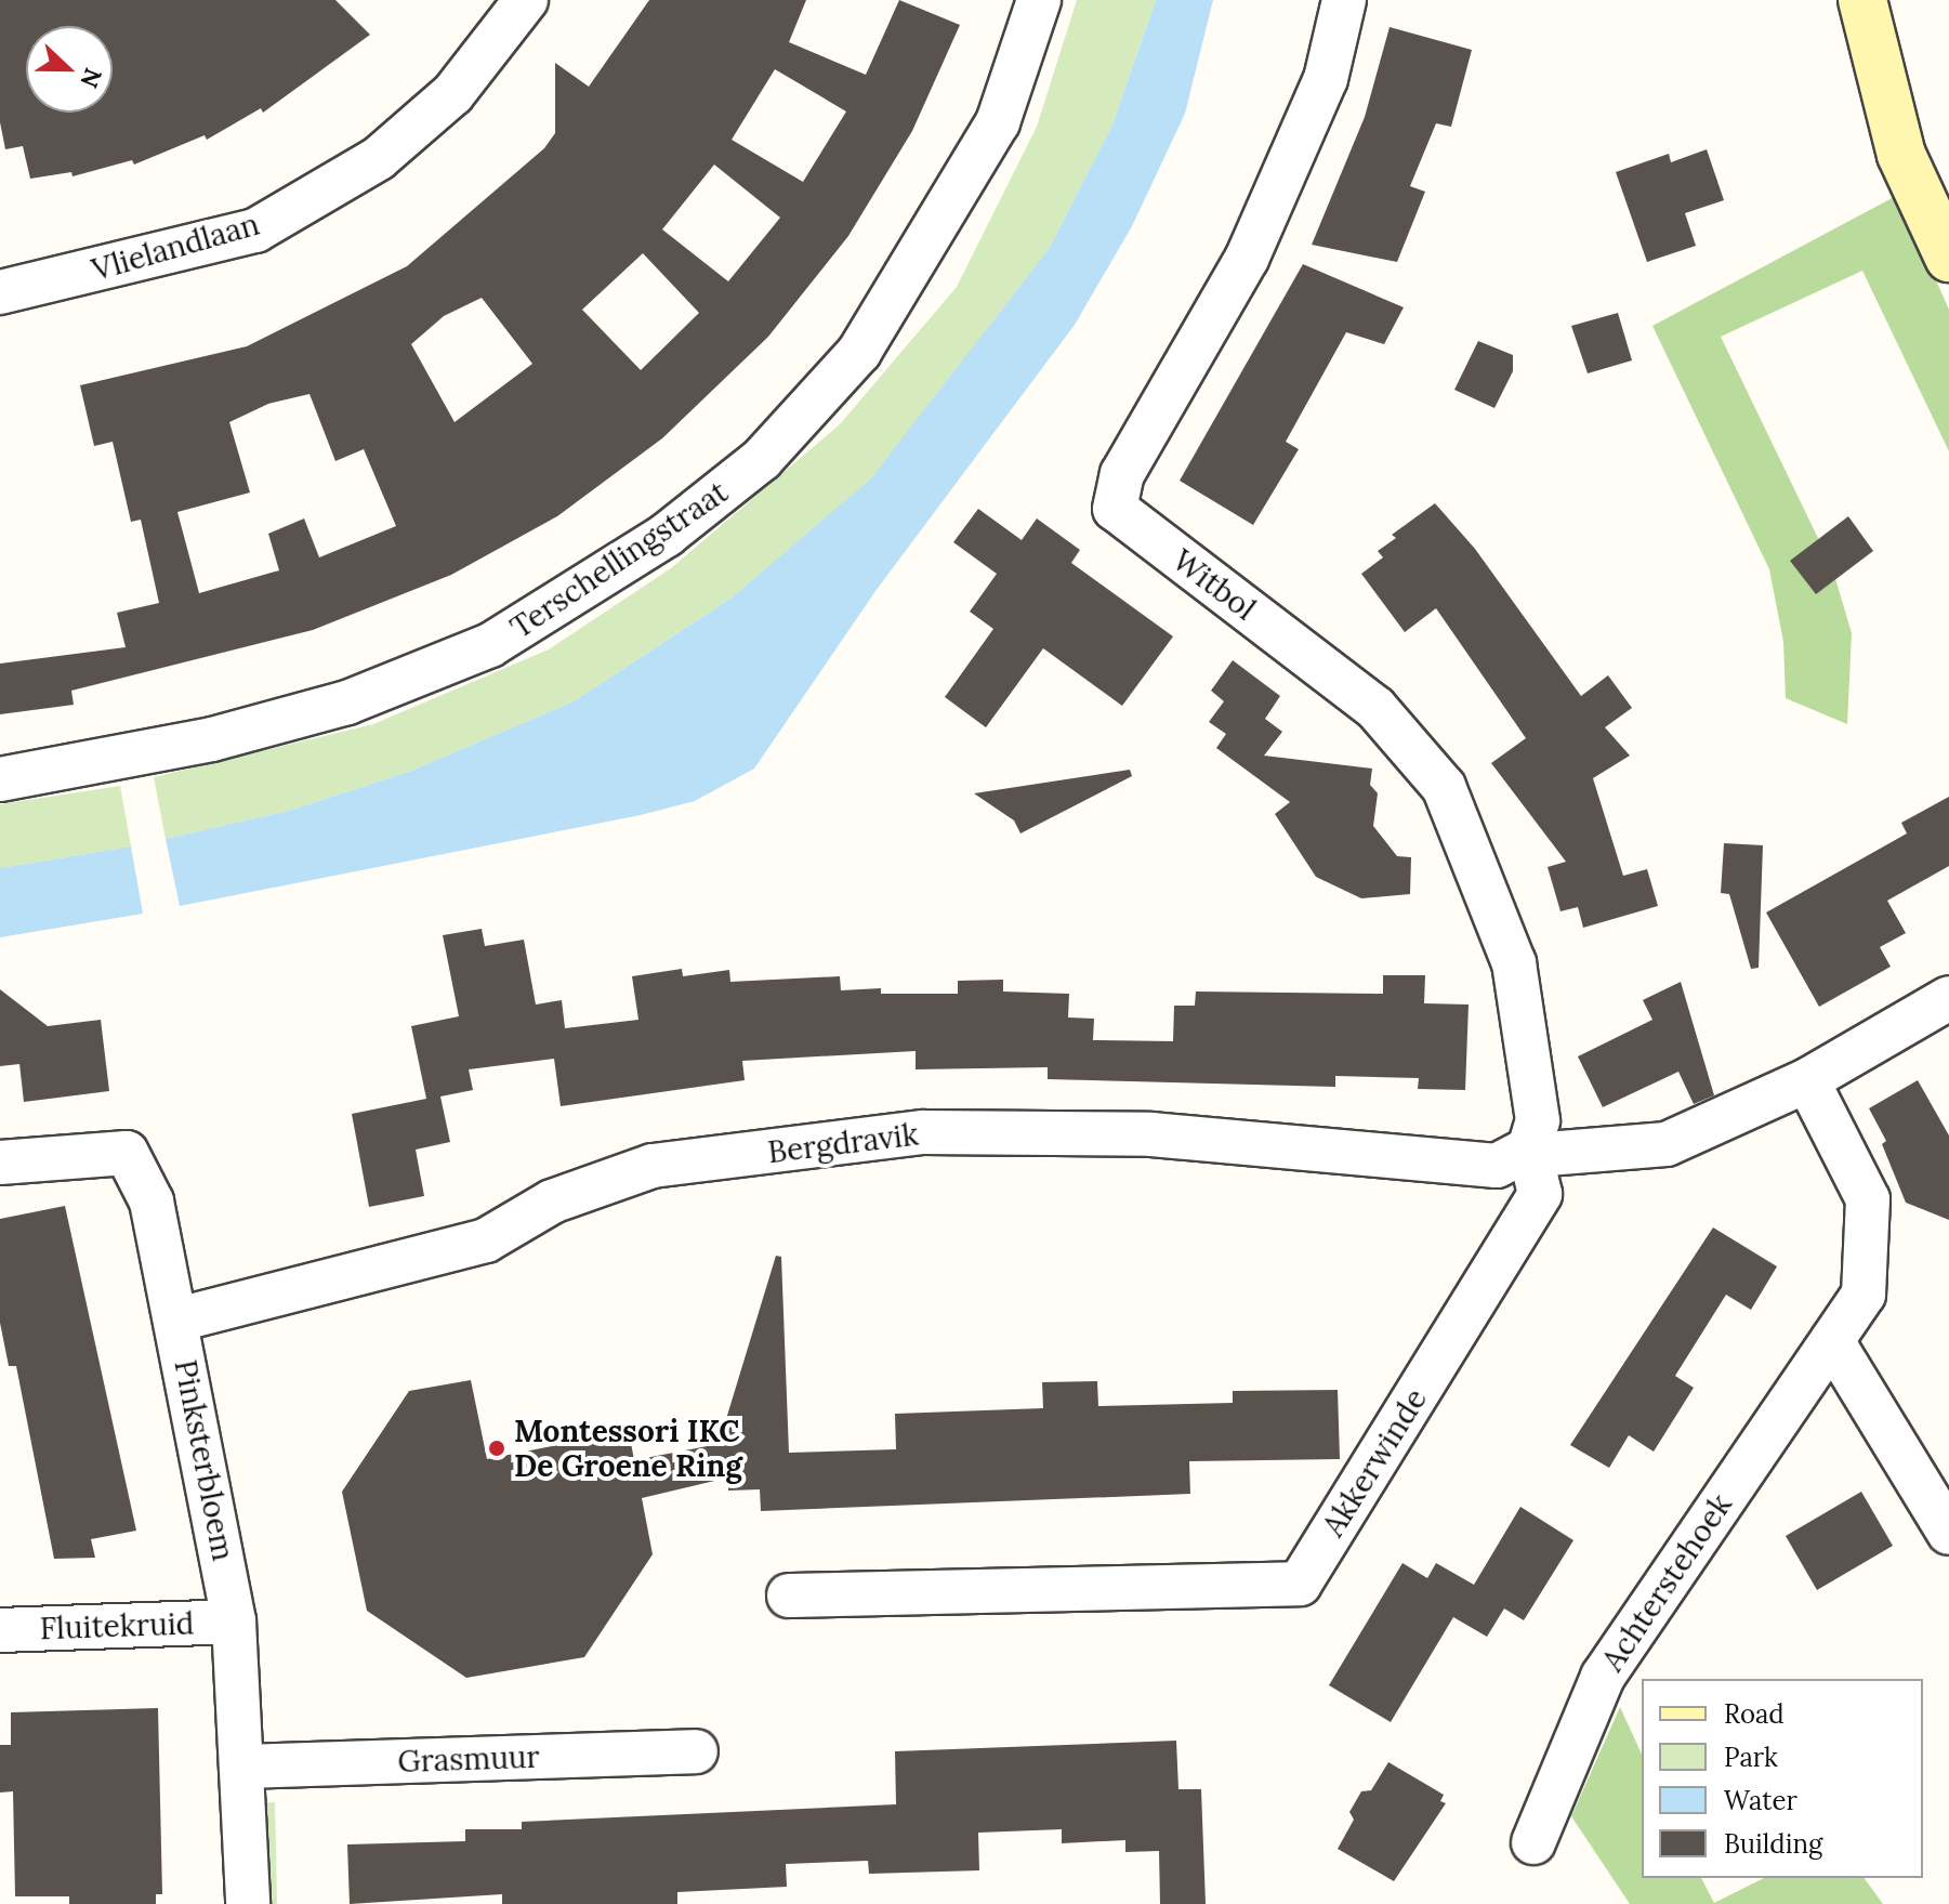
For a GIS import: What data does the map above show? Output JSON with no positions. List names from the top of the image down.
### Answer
{
  "streets": {
    "street": [
      "Vlielandlaan",
      "Terschellingstraat",
      "Witbol",
      "Bergdravik",
      "Pinksterbloem",
      "Akkerwinde",
      "Achterstehoek",
      "Fluitekruid",
      "Grasmuur"
    ]
  },
  "crossings": [
    ["Witbol", "Bergdravik"],
    ["Witbol", "Akkerwinde"],
    ["Bergdravik", "Pinksterbloem"],
    ["Bergdravik", "Akkerwinde"],
    ["Pinksterbloem", "Fluitekruid"],
    ["Pinksterbloem", "Grasmuur"]
  ],
  "places": ["Montessori IKC De Groene Ring"],
  "legend": [
    "Road",
    "Park",
    "Water",
    "Building"
  ],
  "north": "right"
}
